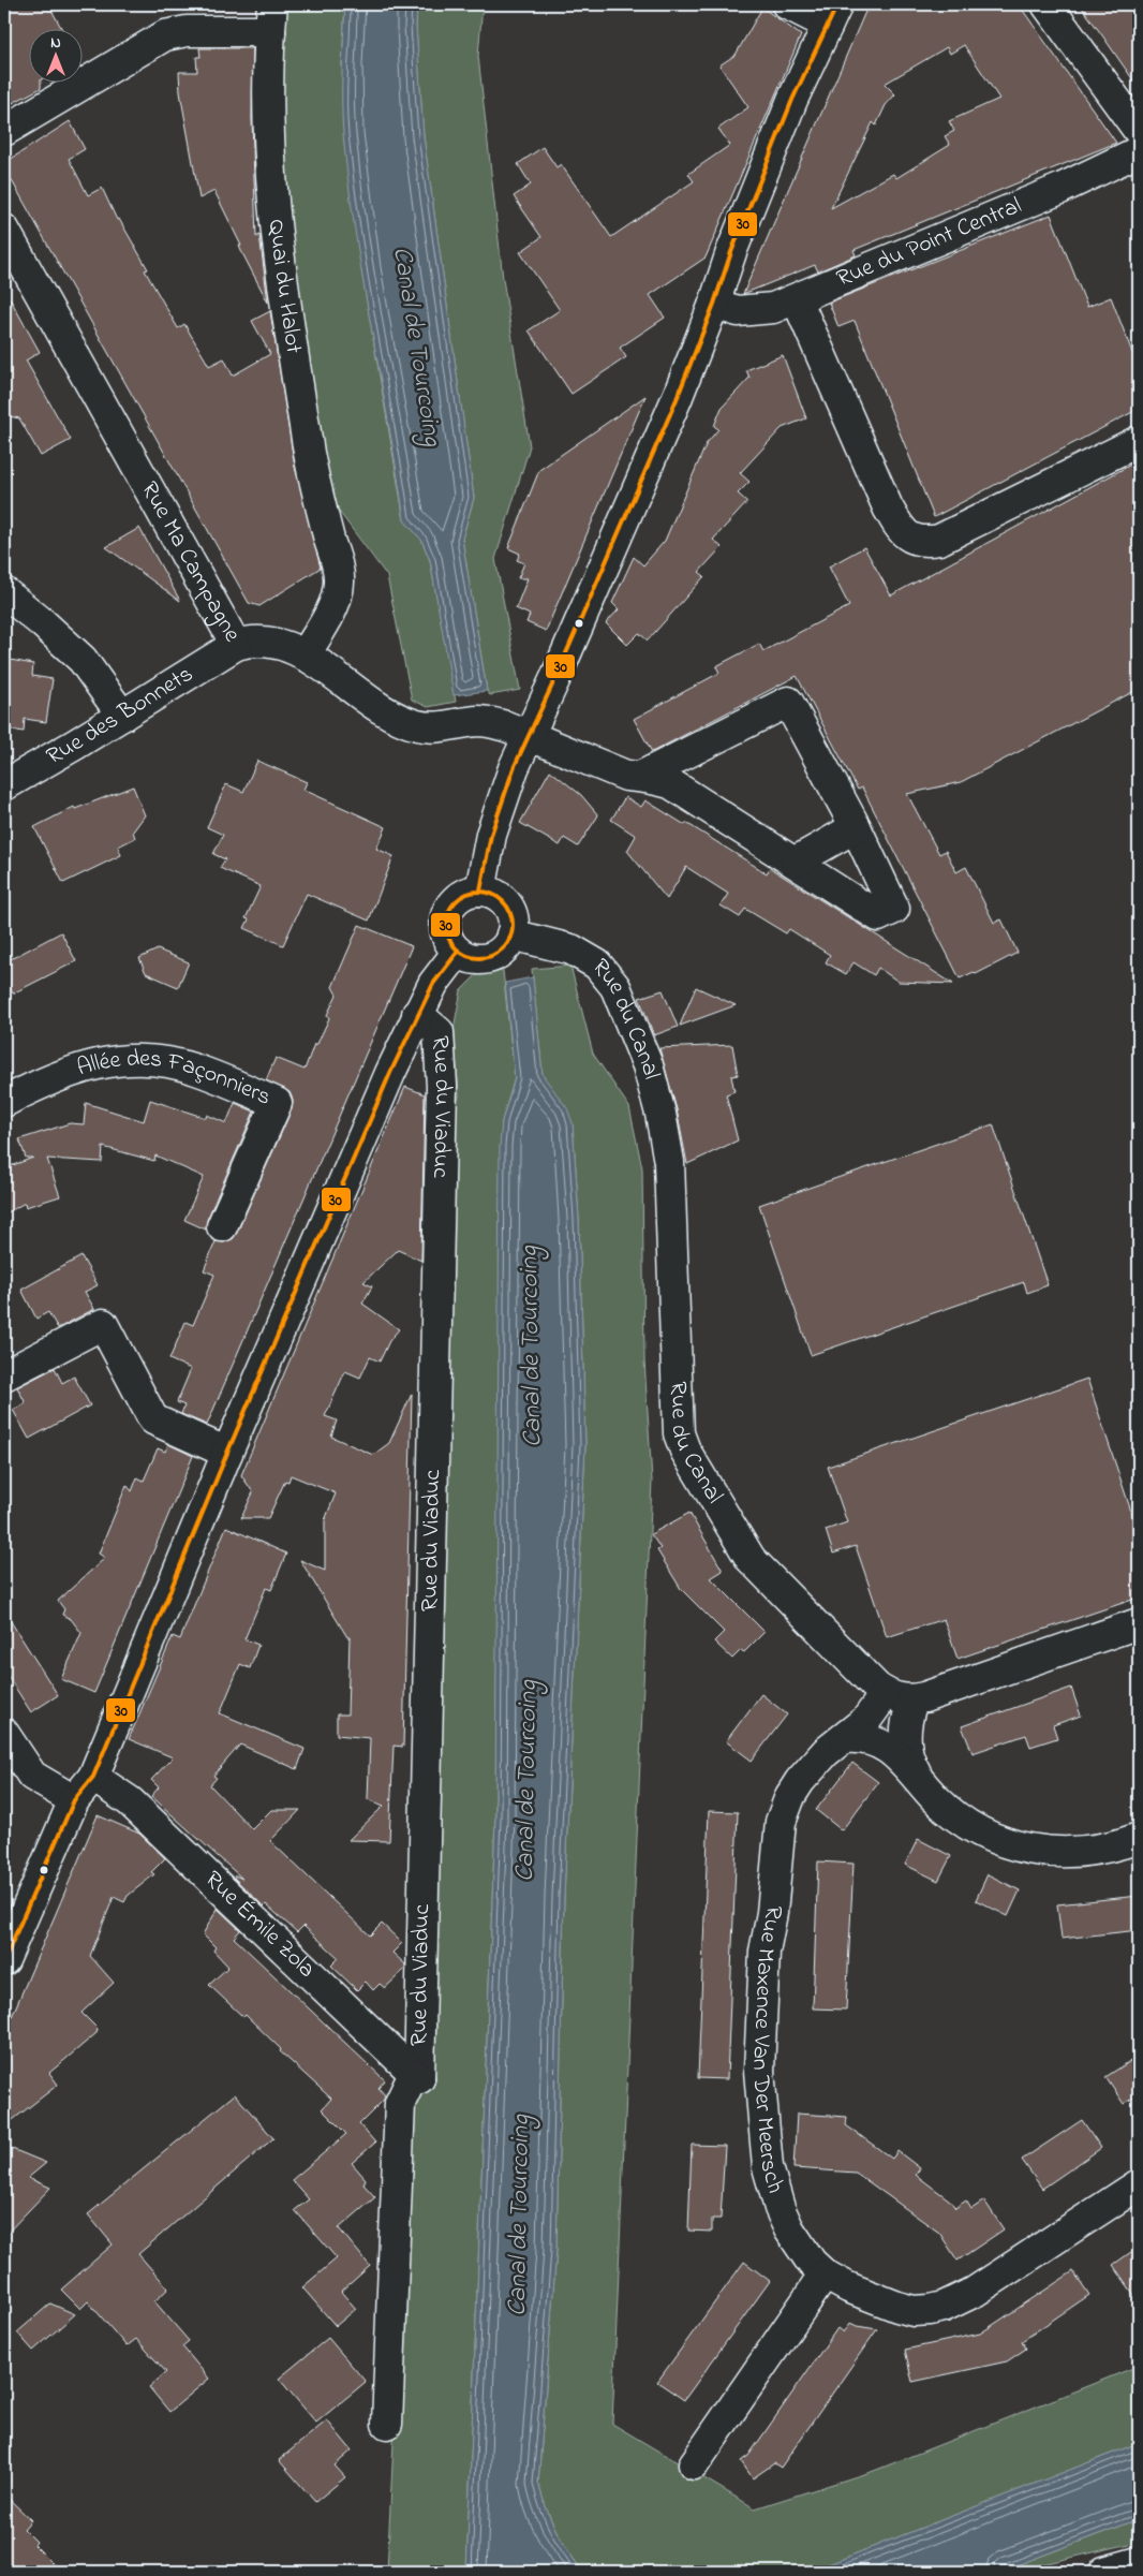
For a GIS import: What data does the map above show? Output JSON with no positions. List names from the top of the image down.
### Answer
{
  "streets": {
    "main road": [
      "Rue du Point Central",
      "Quai du Halot",
      "Rue Ma Campagne",
      "Rue des Bonnets",
      "Rue du Canal",
      "Allée des Façonniers",
      "Rue du Viaduc",
      "Rue Émile Zola",
      "Rue Maxence Van Der Meersch"
    ]
  },
  "crossings": [
    ["Quai du Halot", "Rue Ma Campagne"],
    ["Rue Ma Campagne", "Rue des Bonnets"],
    ["Rue du Canal", "Rue Maxence Van Der Meersch"],
    ["Rue du Viaduc", "Rue Émile Zola"]
  ],
  "water": ["Canal de Tourcoing"],
  "lines": ["transit line 30"],
  "north": "top"
}
